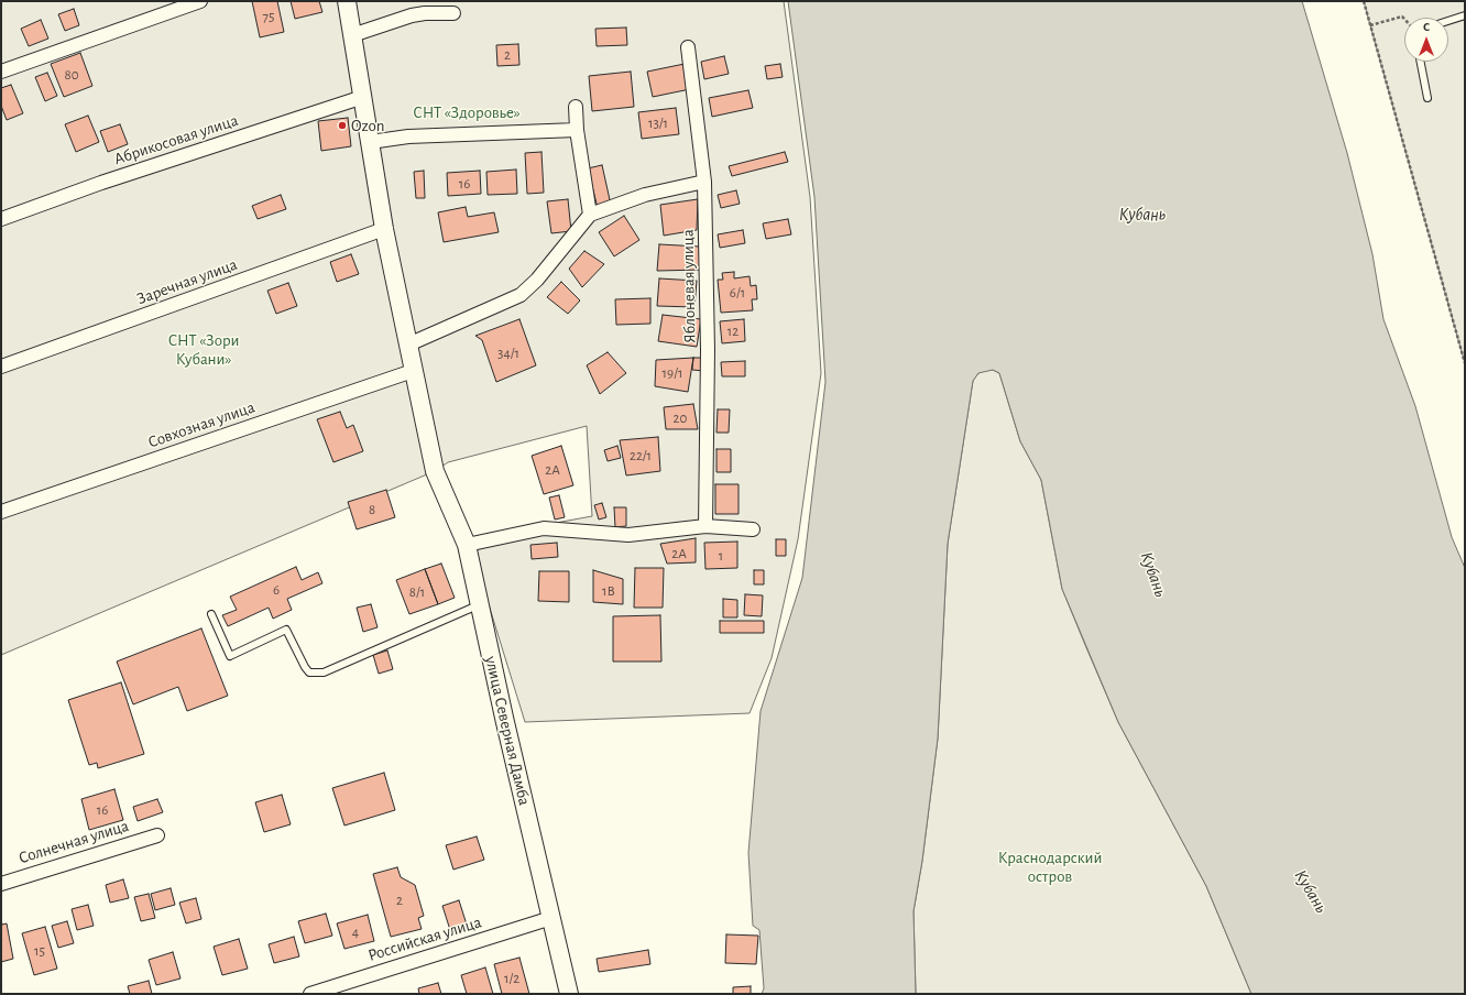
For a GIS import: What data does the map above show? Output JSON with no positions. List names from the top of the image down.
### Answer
{
  "streets": {
    "street": [
      "Абрикосовая улица",
      "Заречная улица",
      "Яблоневая улица",
      "Совхозная улица",
      "улица Северная Дамба",
      "Солнечная улица",
      "Российская улица"
    ]
  },
  "crossings": [
    ["Абрикосовая улица", "улица Северная Дамба"],
    ["Заречная улица", "улица Северная Дамба"],
    ["Совхозная улица", "улица Северная Дамба"],
    ["улица Северная Дамба", "Российская улица"]
  ],
  "water": ["Кубань"],
  "parks": ["СНТ «Здоровье»", "СНТ «Зори Кубани»", "Краснодарский остров"],
  "places": ["Ozon"],
  "house_numbers": [
    "75",
    "2",
    "80",
    "13/1",
    "16",
    "6/1",
    "12",
    "34/1",
    "19/1",
    "20",
    "22/1",
    "2А",
    "8",
    "2А",
    "1",
    "6",
    "1В",
    "8/1",
    "16",
    "2",
    "4",
    "15",
    "1/2"
  ],
  "north": "top"
}
